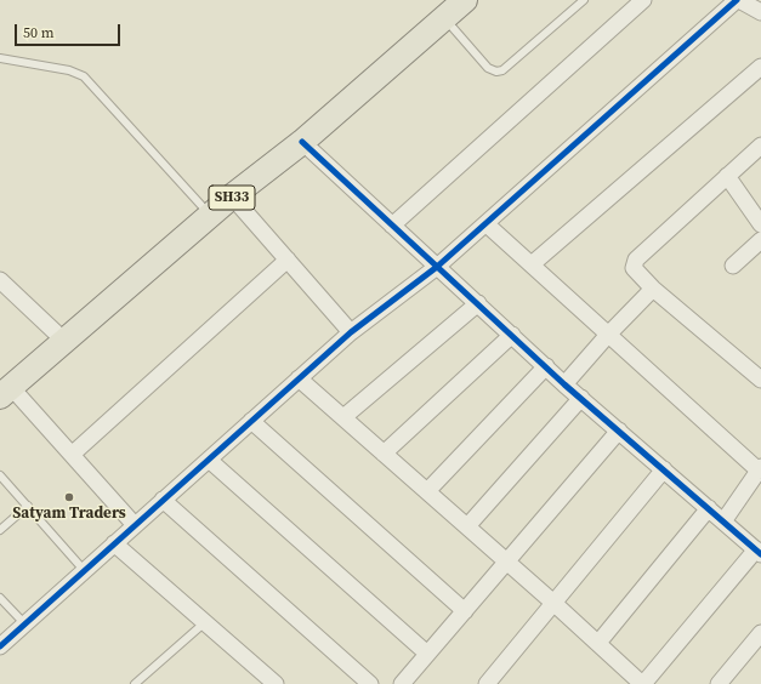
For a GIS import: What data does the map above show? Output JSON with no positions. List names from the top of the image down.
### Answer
{
  "streets": {
    "main road": ["SH33"]
  },
  "places": ["Satyam Traders"],
  "scale_bar": "50 m"
}
